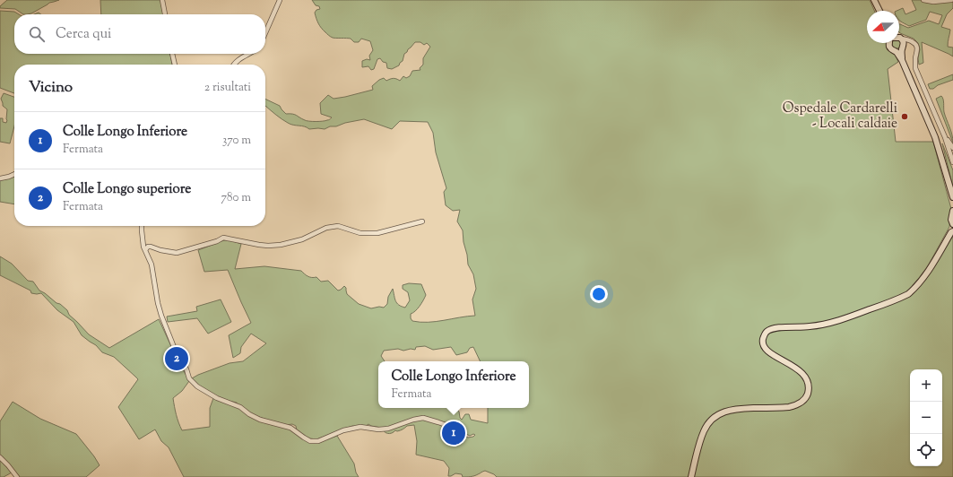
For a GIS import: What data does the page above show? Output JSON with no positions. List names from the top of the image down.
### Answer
{
  "places": ["Ospedale Cardarelli - Locali caldaie"],
  "north": "left",
  "page": {
    "search": "Cerca qui",
    "heading": ["Vicino", "2 risultati"],
    "list": [
      {
        "mark": "1",
        "name": "Colle Longo Inferiore",
        "note": "Fermata",
        "value": "370 m"
      },
      {
        "mark": "2",
        "name": "Colle Longo superiore",
        "note": "Fermata",
        "value": "780 m"
      }
    ],
    "pins": ["2", "1"],
    "popup": ["Colle Longo Inferiore", "Fermata"],
    "map_buttons": ["+", "−"]
  }
}
